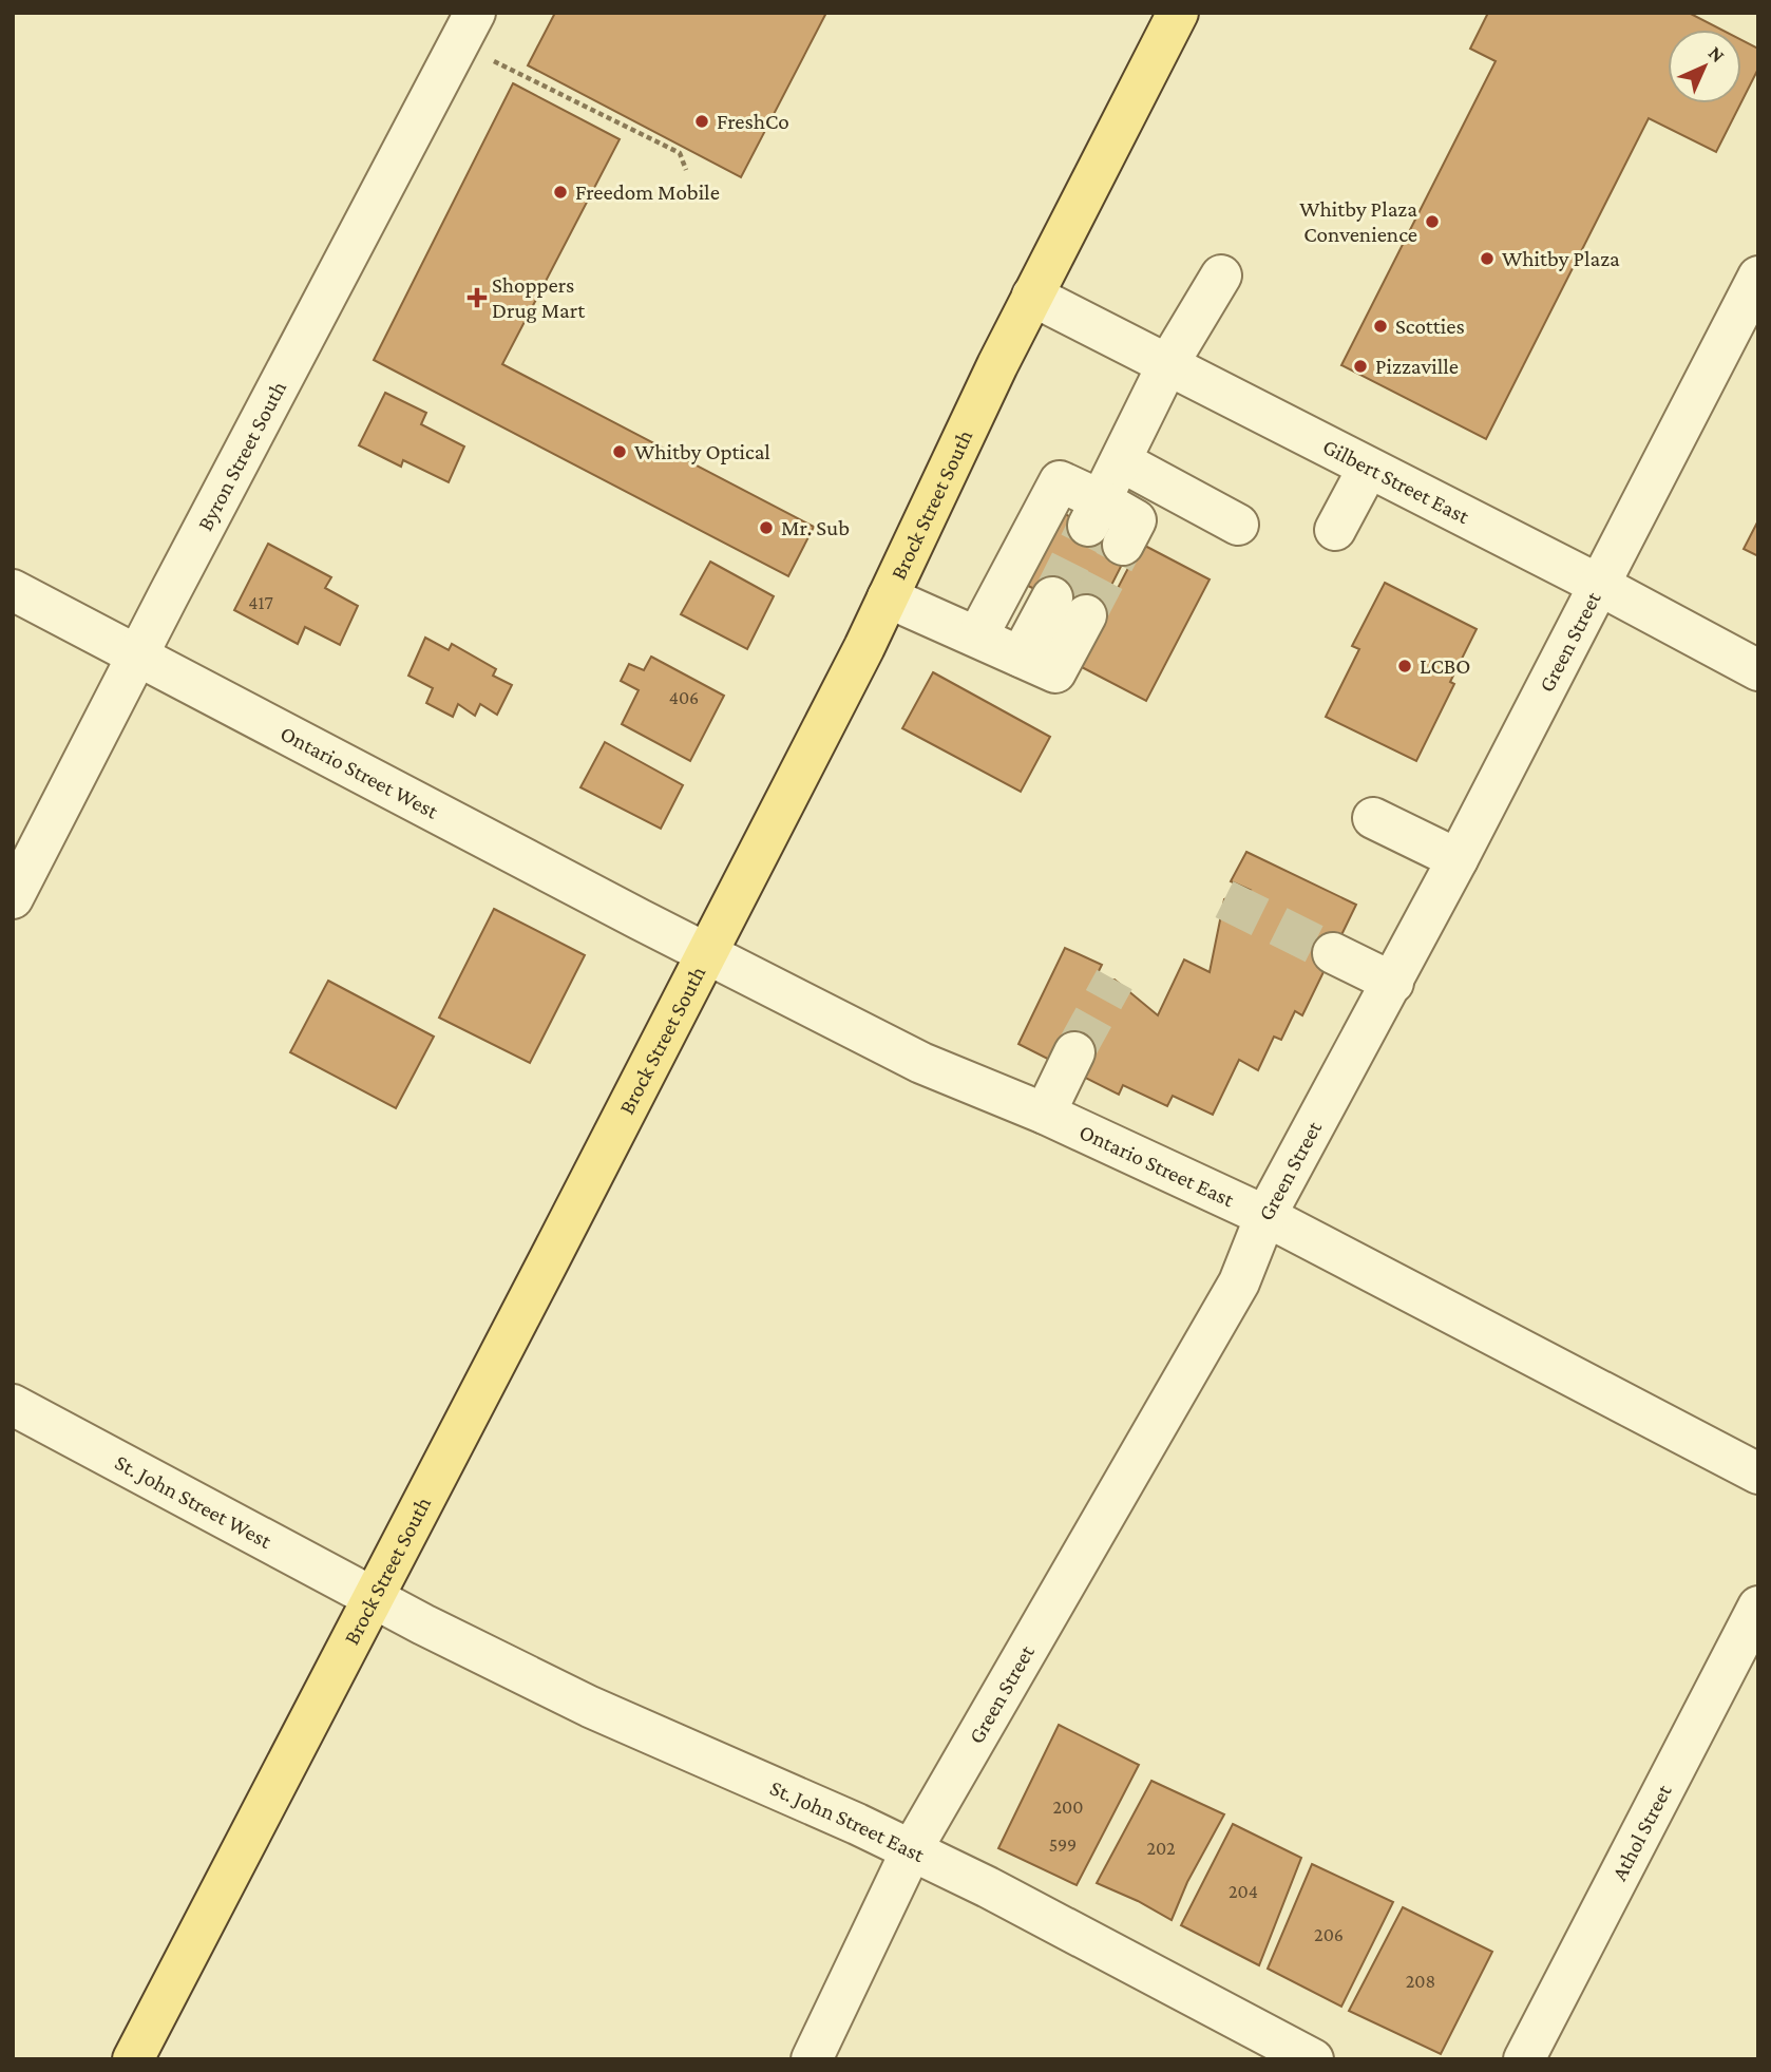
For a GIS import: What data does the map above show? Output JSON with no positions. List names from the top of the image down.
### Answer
{
  "streets": {
    "main road": ["Brock Street South"],
    "street": [
      "Byron Street South",
      "Gilbert Street East",
      "Green Street",
      "Ontario Street West",
      "Ontario Street East",
      "St. John Street West",
      "St. John Street East",
      "Athol Street"
    ]
  },
  "crossings": [
    ["Byron Street South", "Ontario Street West"],
    ["Gilbert Street East", "Brock Street South"],
    ["Gilbert Street East", "Green Street"],
    ["Brock Street South", "Ontario Street West"],
    ["Brock Street South", "Ontario Street East"],
    ["Brock Street South", "St. John Street West"],
    ["Brock Street South", "St. John Street East"],
    ["Green Street", "Ontario Street East"],
    ["Green Street", "St. John Street East"],
    ["Ontario Street West", "Ontario Street East"],
    ["St. John Street West", "St. John Street East"]
  ],
  "places": {
    "other": [
      "FreshCo",
      "Freedom Mobile",
      "Whitby Plaza Convenience",
      "Whitby Plaza",
      "Scotties",
      "Pizzaville",
      "Whitby Optical",
      "Mr. Sub",
      "LCBO"
    ],
    "health": ["Shoppers Drug Mart"]
  },
  "house_numbers": [
    "417",
    "406",
    "200",
    "599",
    "202",
    "204",
    "206",
    "208"
  ],
  "north": "top right"
}
